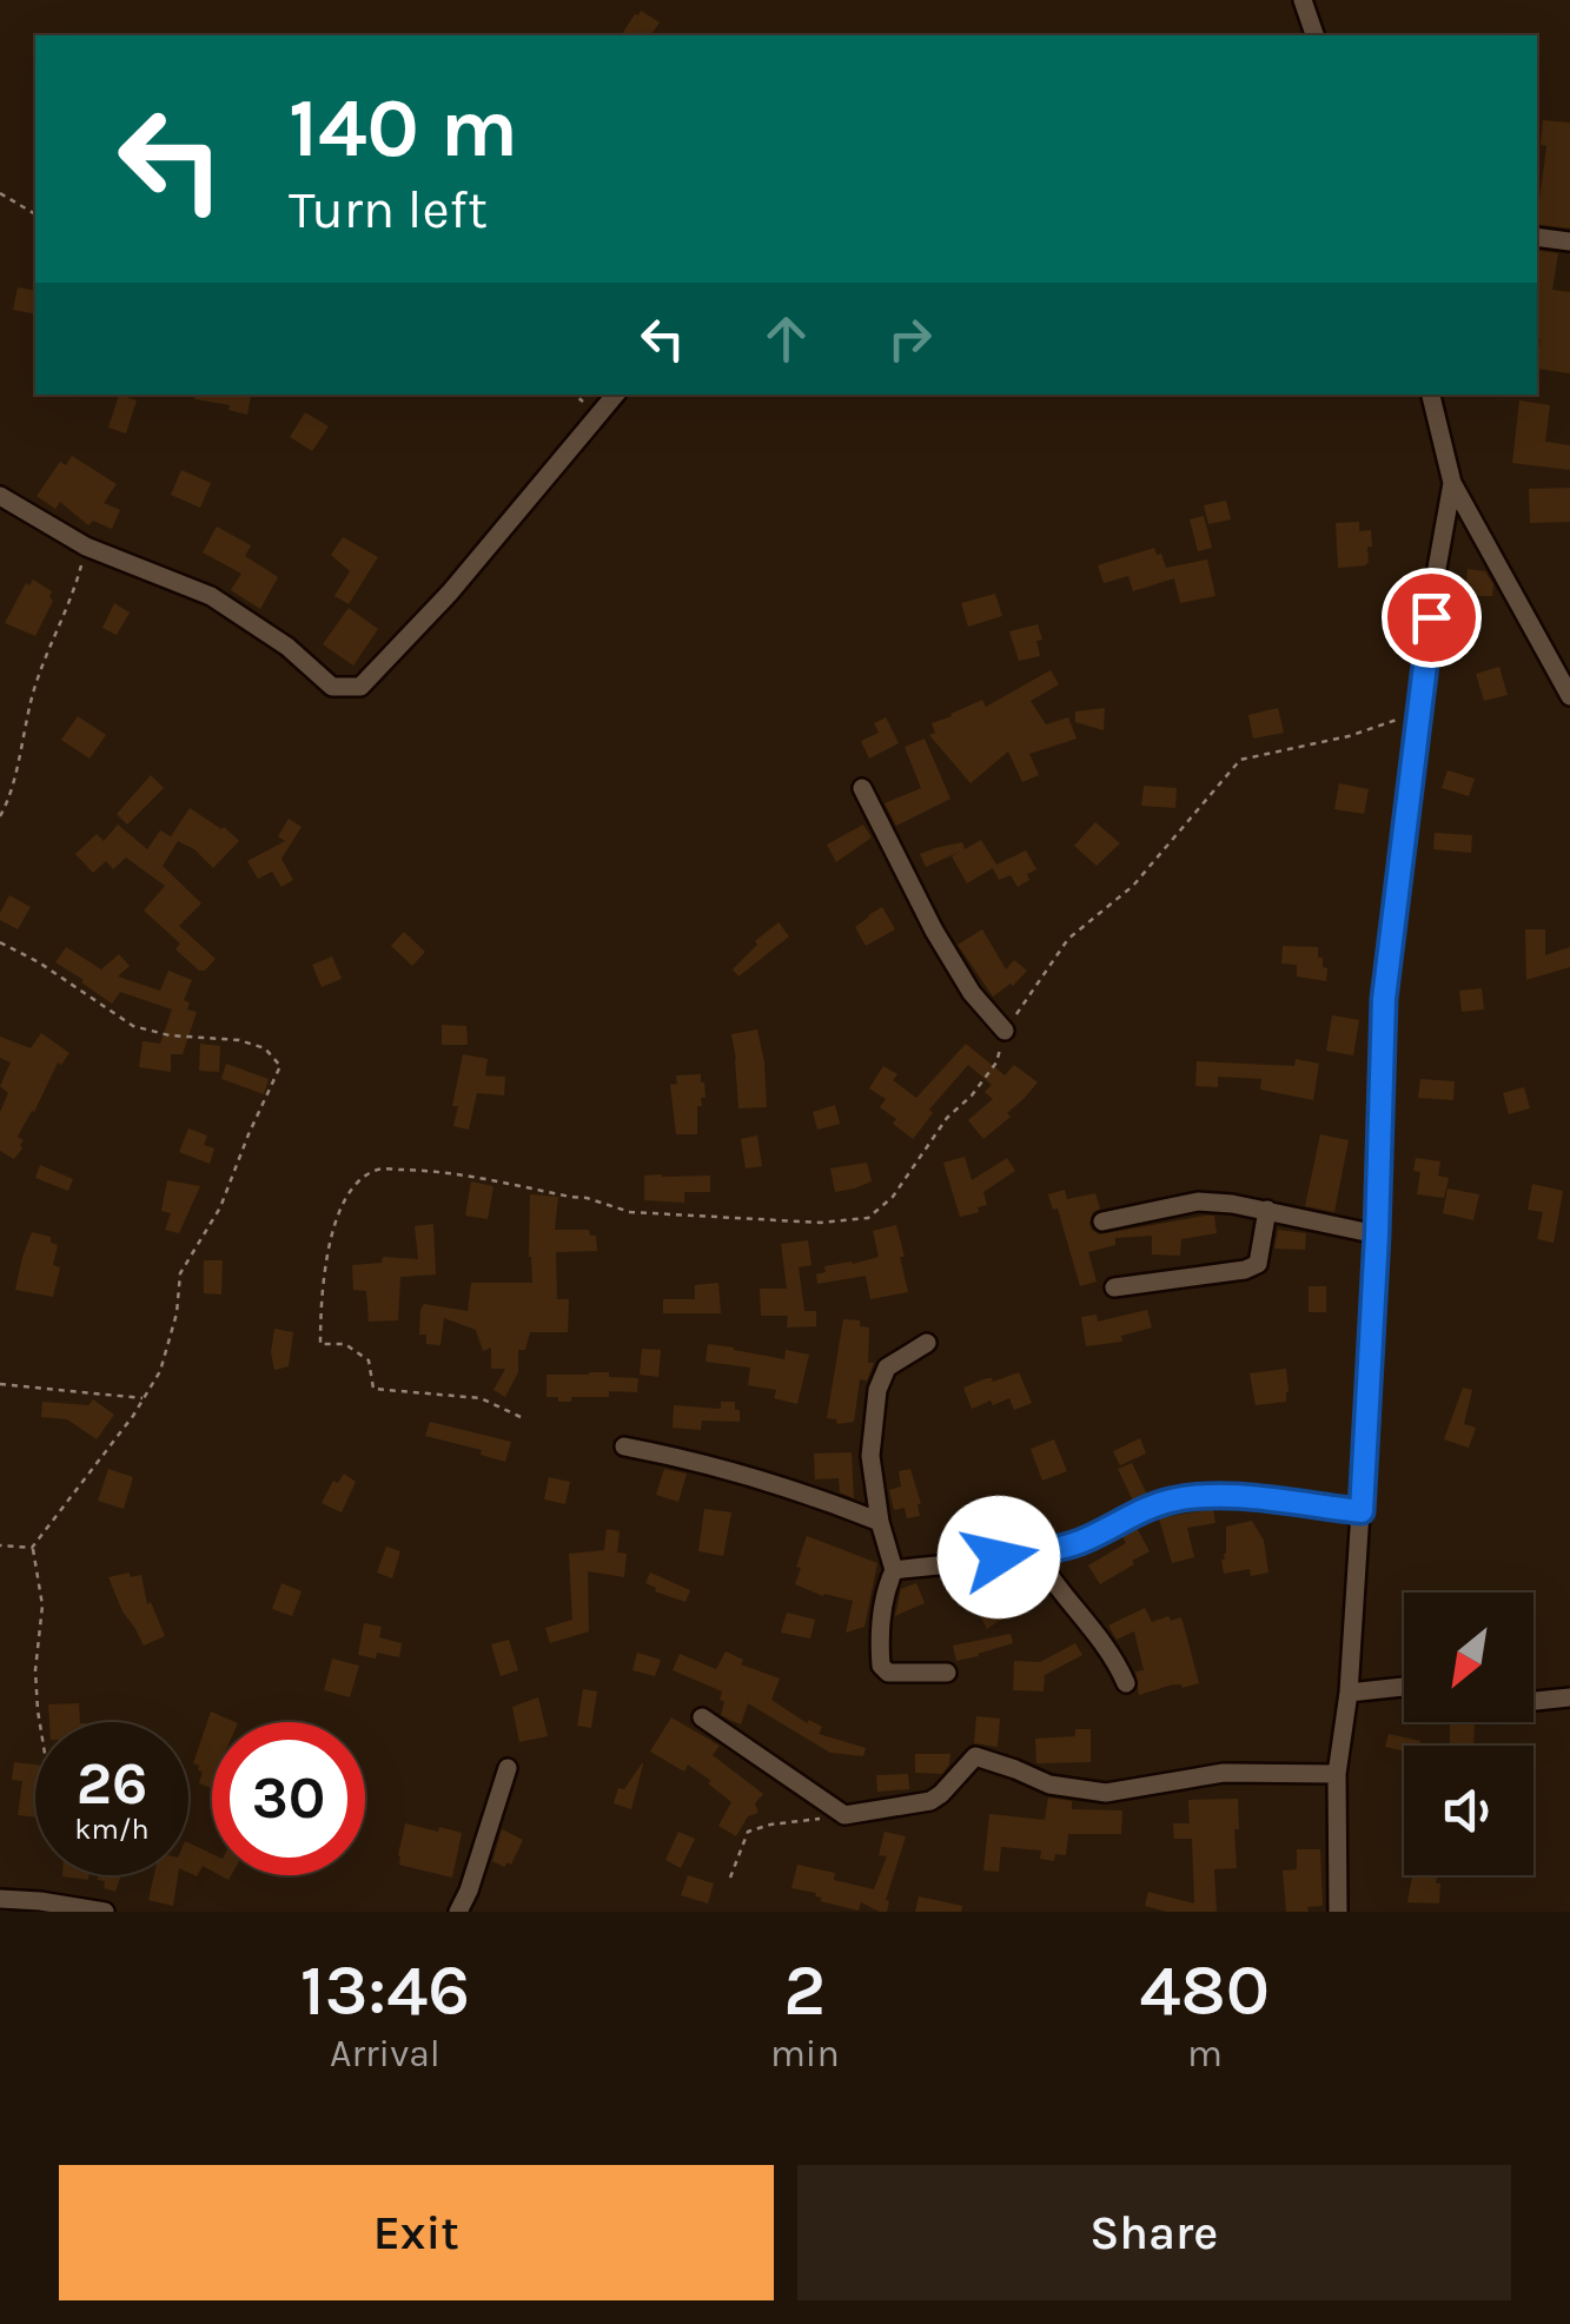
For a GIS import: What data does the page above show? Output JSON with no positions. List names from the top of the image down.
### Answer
{
  "north": "bottom left",
  "page": {
    "turn": ["140 m", "Turn left"],
    "speed": "26 km/h",
    "limit": "30",
    "eta": [
      "13:46",
      "Arrival",
      "2",
      "min",
      "480",
      "m"
    ],
    "buttons": ["Exit", "Share"]
  }
}
